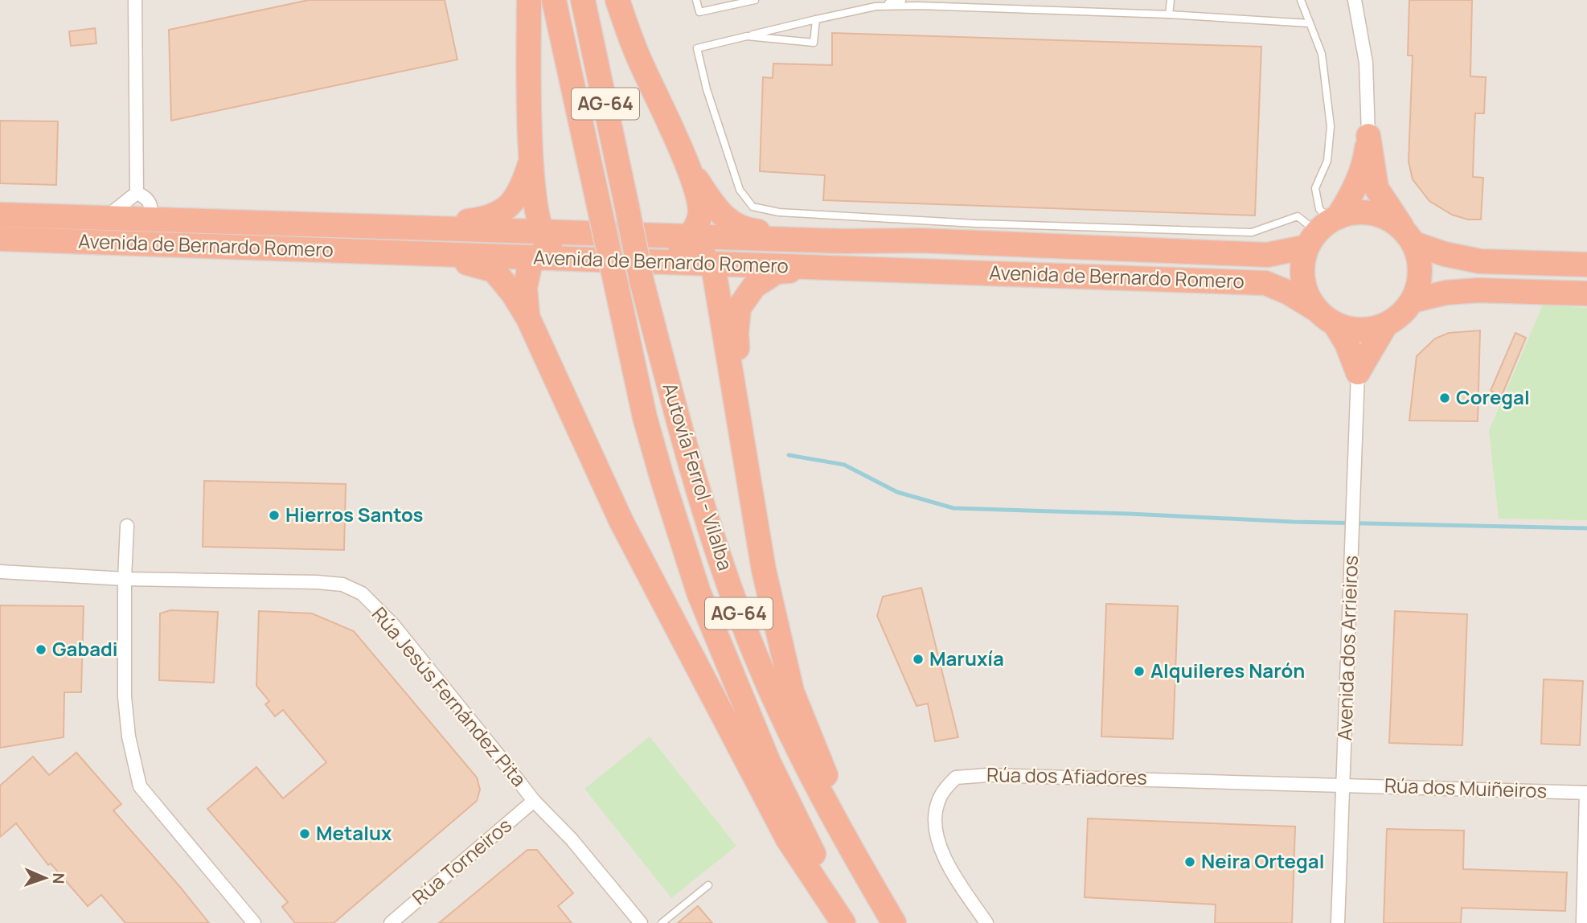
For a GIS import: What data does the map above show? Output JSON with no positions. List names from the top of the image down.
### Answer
{
  "streets": {
    "highway": ["AG-64", "Avenida de Bernardo Romero", "Autovía Ferrol - Vilalba"],
    "street": [
      "Avenida dos Arrieiros",
      "Rúa Jesús Fernández Pita",
      "Rúa dos Afiadores",
      "Rúa dos Muiñeiros",
      "Rúa Torneiros"
    ]
  },
  "crossings": [
    ["Avenida dos Arrieiros", "Rúa dos Afiadores"],
    ["Avenida dos Arrieiros", "Rúa dos Muiñeiros"],
    ["Rúa Jesús Fernández Pita", "Rúa Torneiros"],
    ["Rúa dos Afiadores", "Rúa dos Muiñeiros"]
  ],
  "places": [
    "Coregal",
    "Hierros Santos",
    "Gabadi",
    "Maruxía",
    "Alquileres Narón",
    "Metalux",
    "Neira Ortegal"
  ],
  "north": "right"
}
